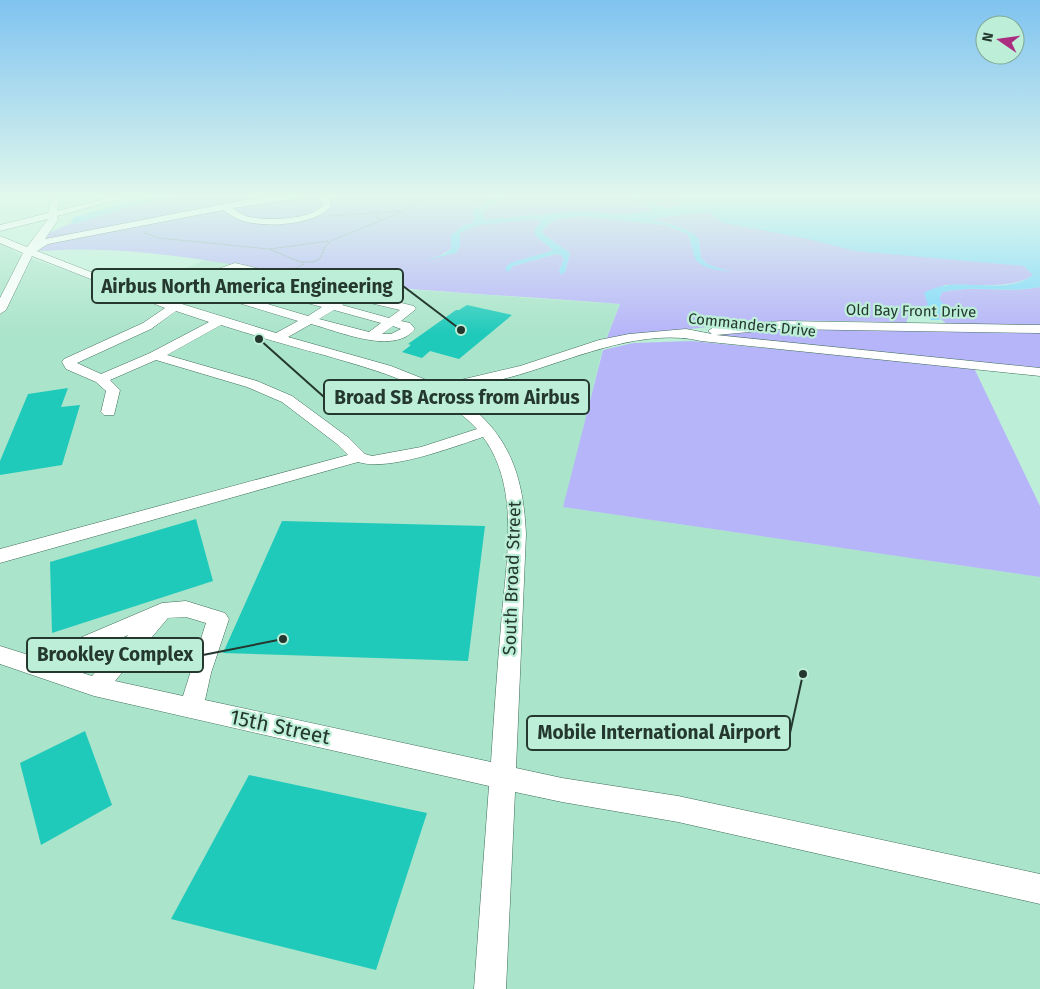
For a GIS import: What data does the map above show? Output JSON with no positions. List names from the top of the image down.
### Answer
{
  "streets": {
    "street": [
      "Old Bay Front Drive",
      "Commanders Drive",
      "South Broad Street",
      "15th Street"
    ]
  },
  "crossings": [
    ["Old Bay Front Drive", "Commanders Drive"],
    ["Commanders Drive", "South Broad Street"],
    ["South Broad Street", "15th Street"]
  ],
  "places": [
    "Airbus North America Engineering",
    "Broad SB Across from Airbus",
    "Brookley Complex",
    "Mobile International Airport"
  ],
  "north": "left"
}
